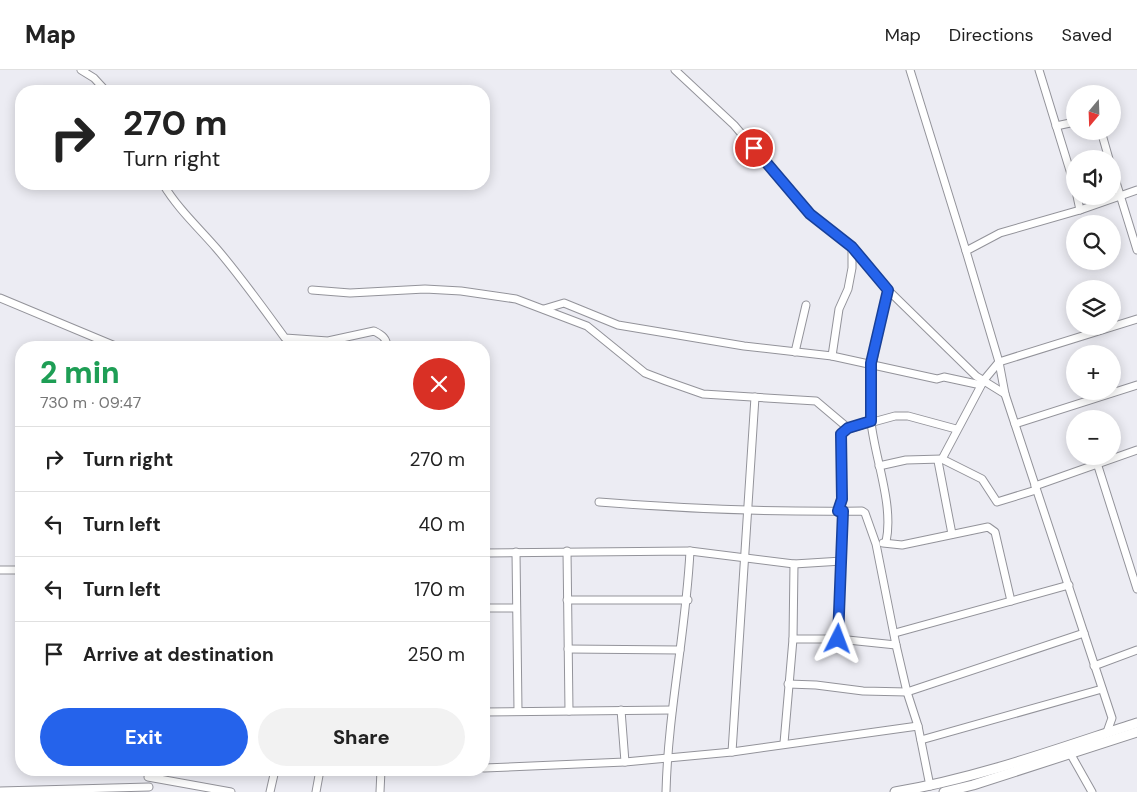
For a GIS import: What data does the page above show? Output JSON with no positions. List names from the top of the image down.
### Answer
{
  "north": "bottom",
  "page": {
    "header": "Map",
    "nav": ["Map", "Directions", "Saved"],
    "map_buttons": ["+", "−"],
    "turn": ["270 m", "Turn right"],
    "heading": ["2 min", "730 m · 09:47"],
    "list": [
      {
        "name": "Turn right",
        "value": "270 m"
      },
      {
        "name": "Turn left",
        "value": "40 m"
      },
      {
        "name": "Turn left",
        "value": "170 m"
      },
      {
        "name": "Arrive at destination",
        "value": "250 m"
      }
    ],
    "buttons": ["Exit", "Share"]
  }
}
